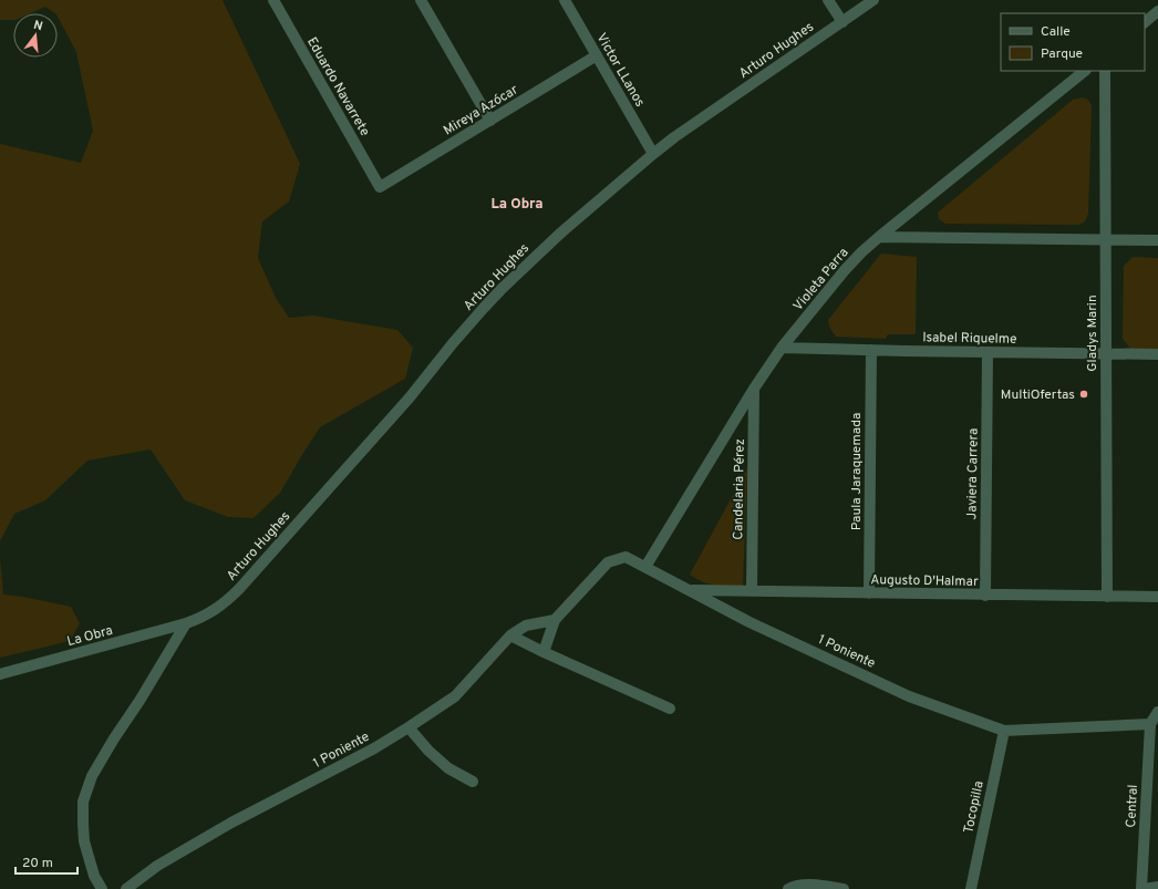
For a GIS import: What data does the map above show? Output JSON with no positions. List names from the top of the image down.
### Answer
{
  "streets": {
    "street": [
      "Arturo Hughes",
      "Victor LLanos",
      "Eduardo Navarrete",
      "Mireya Azócar",
      "Violeta Parra",
      "Gladys Marin",
      "Isabel Riquelme",
      "Paula Jaraquemada",
      "Javiera Carrera",
      "Candelaria Pérez",
      "Augusto D'Halmar",
      "La Obra",
      "1 Poniente",
      "Central",
      "Tocopilla"
    ]
  },
  "crossings": [
    ["Arturo Hughes", "Victor LLanos"],
    ["Arturo Hughes", "La Obra"],
    ["Victor LLanos", "Mireya Azócar"],
    ["Eduardo Navarrete", "Mireya Azócar"],
    ["Violeta Parra", "Isabel Riquelme"],
    ["Violeta Parra", "Candelaria Pérez"],
    ["Violeta Parra", "1 Poniente"],
    ["Gladys Marin", "Isabel Riquelme"],
    ["Gladys Marin", "Augusto D'Halmar"],
    ["Isabel Riquelme", "Paula Jaraquemada"],
    ["Isabel Riquelme", "Javiera Carrera"],
    ["Paula Jaraquemada", "Augusto D'Halmar"],
    ["Javiera Carrera", "Augusto D'Halmar"],
    ["Candelaria Pérez", "Augusto D'Halmar"],
    ["Augusto D'Halmar", "1 Poniente"],
    ["1 Poniente", "Central"],
    ["1 Poniente", "Tocopilla"]
  ],
  "districts": ["La Obra"],
  "places": ["MultiOfertas"],
  "legend": ["Calle", "Parque"],
  "scale_bar": "20 m",
  "north": "top"
}
